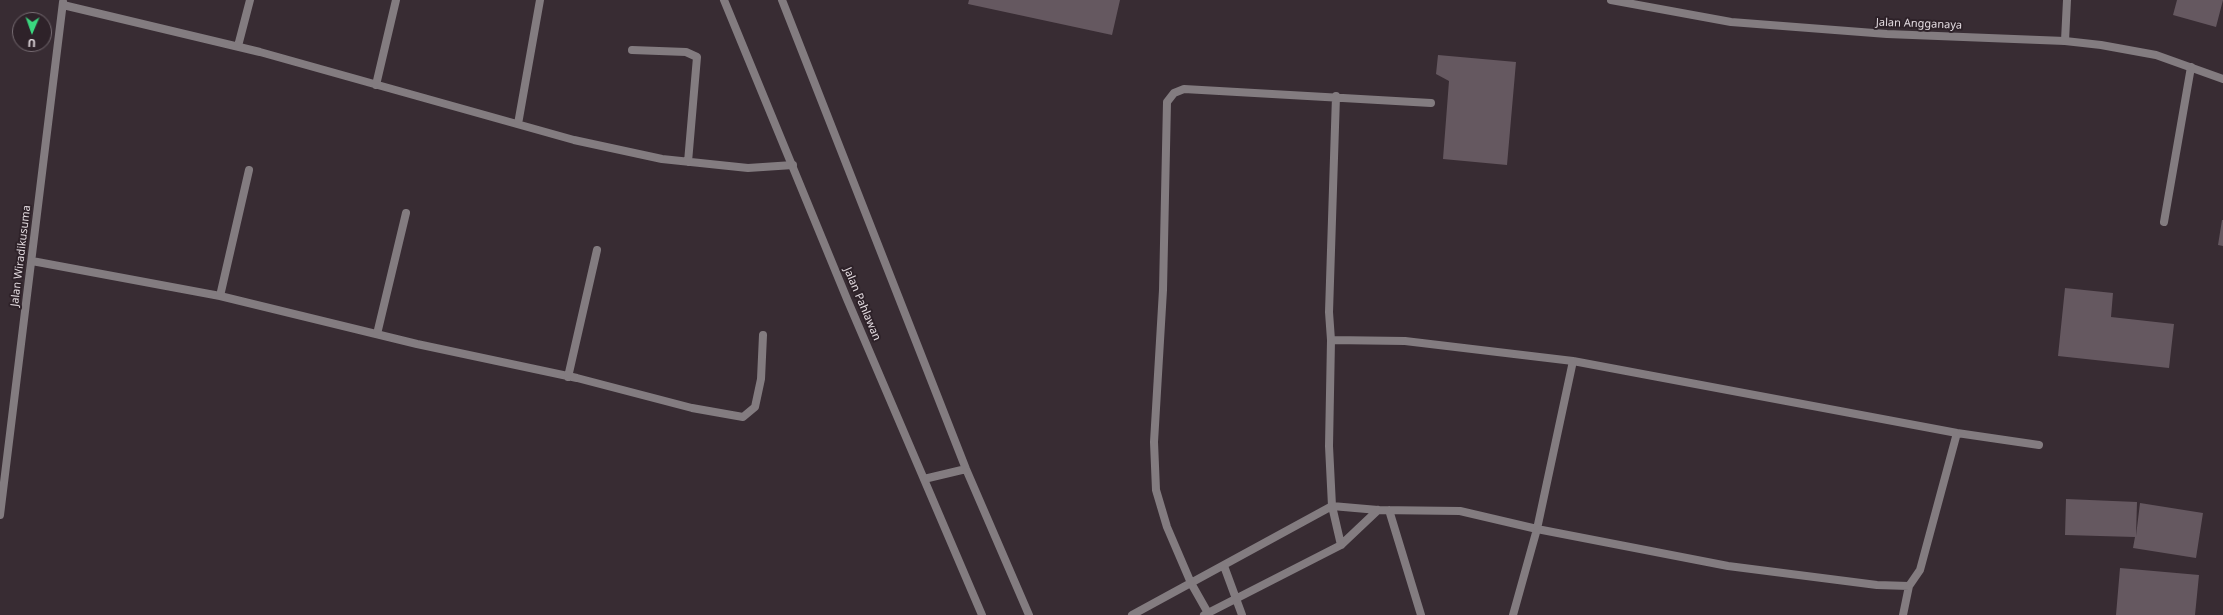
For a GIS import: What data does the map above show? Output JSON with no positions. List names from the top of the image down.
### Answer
{
  "streets": {
    "street": ["Jalan Angganaya", "Jalan Wiradikusuma", "Jalan Pahlawan"]
  },
  "north": "bottom"
}
